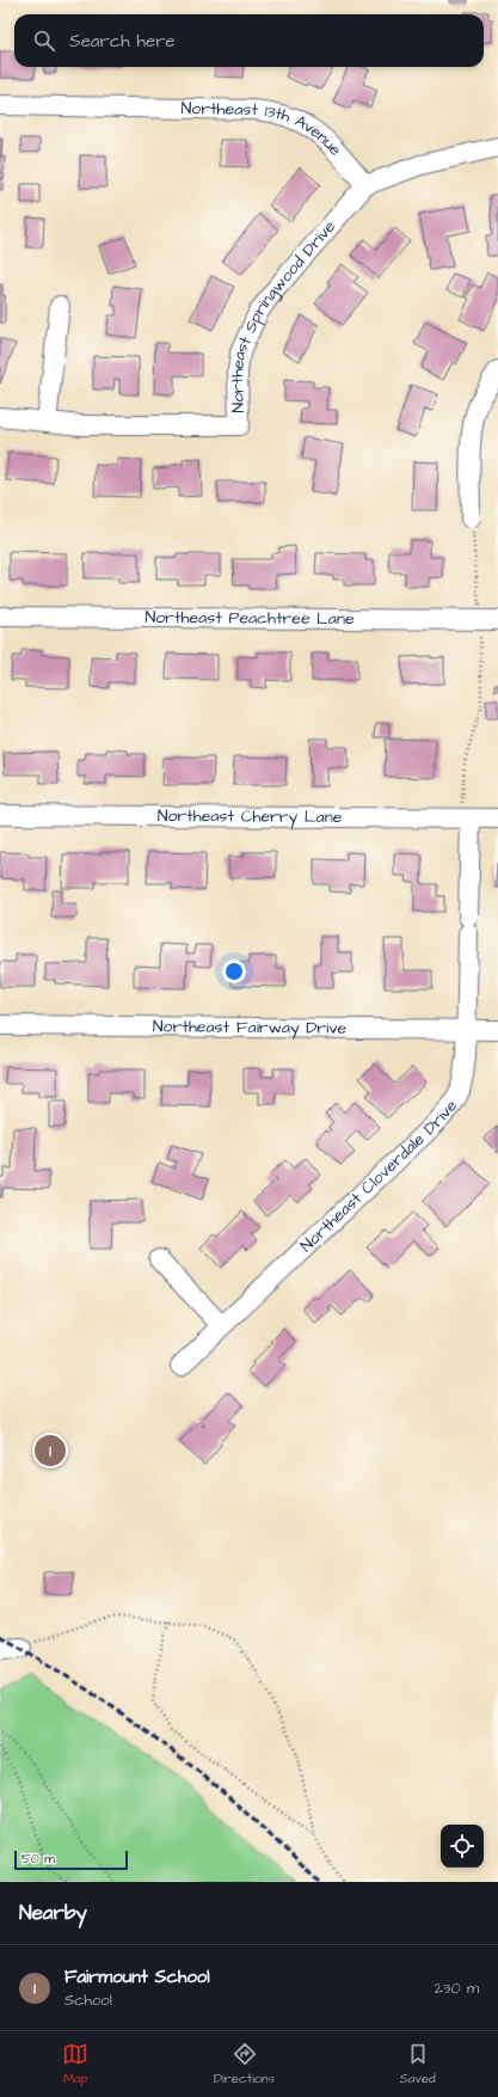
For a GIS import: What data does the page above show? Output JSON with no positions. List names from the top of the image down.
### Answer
{
  "streets": {
    "street": [
      "Northeast 13th Avenue",
      "Northeast Springwood Drive",
      "Northeast Peachtree Lane",
      "Northeast Cherry Lane",
      "Northeast Fairway Drive",
      "Northeast Cloverdale Drive"
    ]
  },
  "crossings": [
    ["Northeast 13th Avenue", "Northeast Springwood Drive"],
    ["Northeast Cherry Lane", "Northeast Cloverdale Drive"],
    ["Northeast Fairway Drive", "Northeast Cloverdale Drive"]
  ],
  "scale_bar": "50 m",
  "page": {
    "search": "Search here",
    "pins": "1",
    "scale": "50 m",
    "heading": "Nearby",
    "list": [
      {
        "mark": "1",
        "name": "Fairmount School",
        "note": "School",
        "value": "230 m"
      }
    ],
    "nav": ["Map", "Directions", "Saved"]
  }
}
